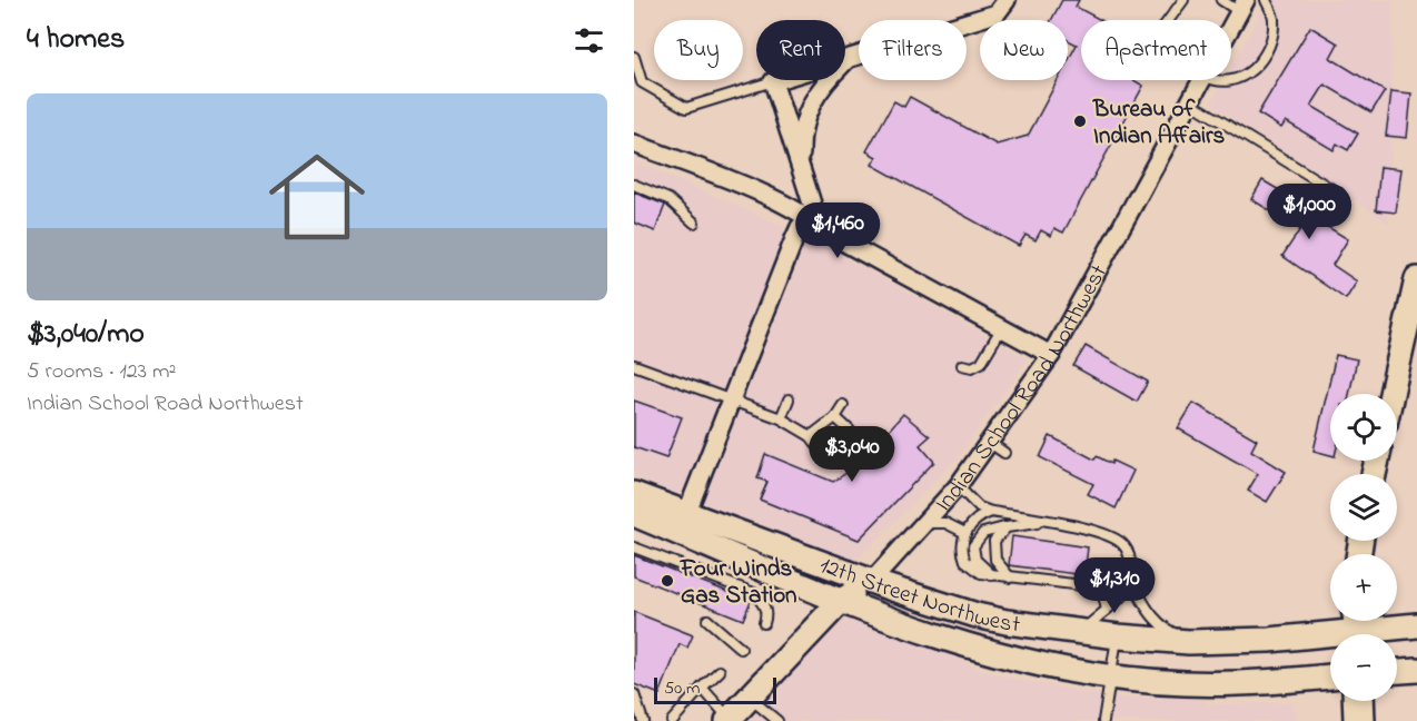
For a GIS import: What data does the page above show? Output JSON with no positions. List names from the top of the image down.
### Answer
{
  "streets": {
    "main road": ["Indian School Road Northwest", "12th Street Northwest"]
  },
  "crossings": [
    ["Indian School Road Northwest", "12th Street Northwest"]
  ],
  "places": ["Bureau of Indian Affairs", "Four Winds Gas Station"],
  "scale_bar": "50 m",
  "page": {
    "heading": "4 homes",
    "chip": [
      "Buy",
      "Rent",
      "Filters",
      "New",
      "Apartment"
    ],
    "list": [
      {
        "name": "$3,040/mo",
        "note": "5 rooms · 123 m² · Indian School Road Northwest"
      }
    ],
    "price": [
      "$1,000",
      "$1,460",
      "$3,040",
      "$1,310"
    ],
    "map_buttons": ["+", "−"],
    "scale": "50 m"
  }
}
